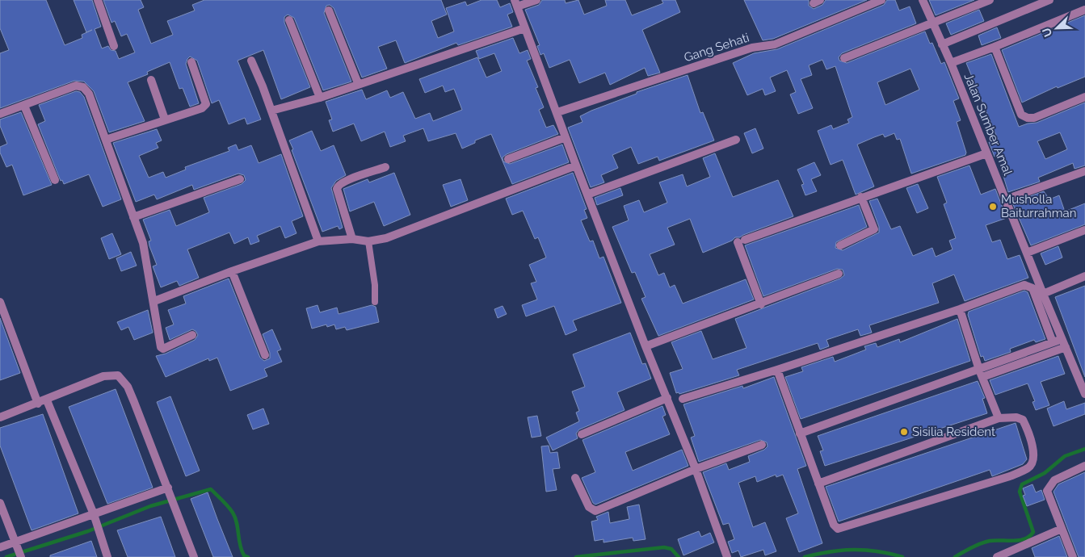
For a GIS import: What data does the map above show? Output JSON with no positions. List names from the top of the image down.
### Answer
{
  "streets": {
    "street": ["Gang Sehati", "Jalan Sumber Amal"]
  },
  "places": ["Musholla Baiturrahman", "Sisilia Resident"],
  "north": "bottom left"
}
